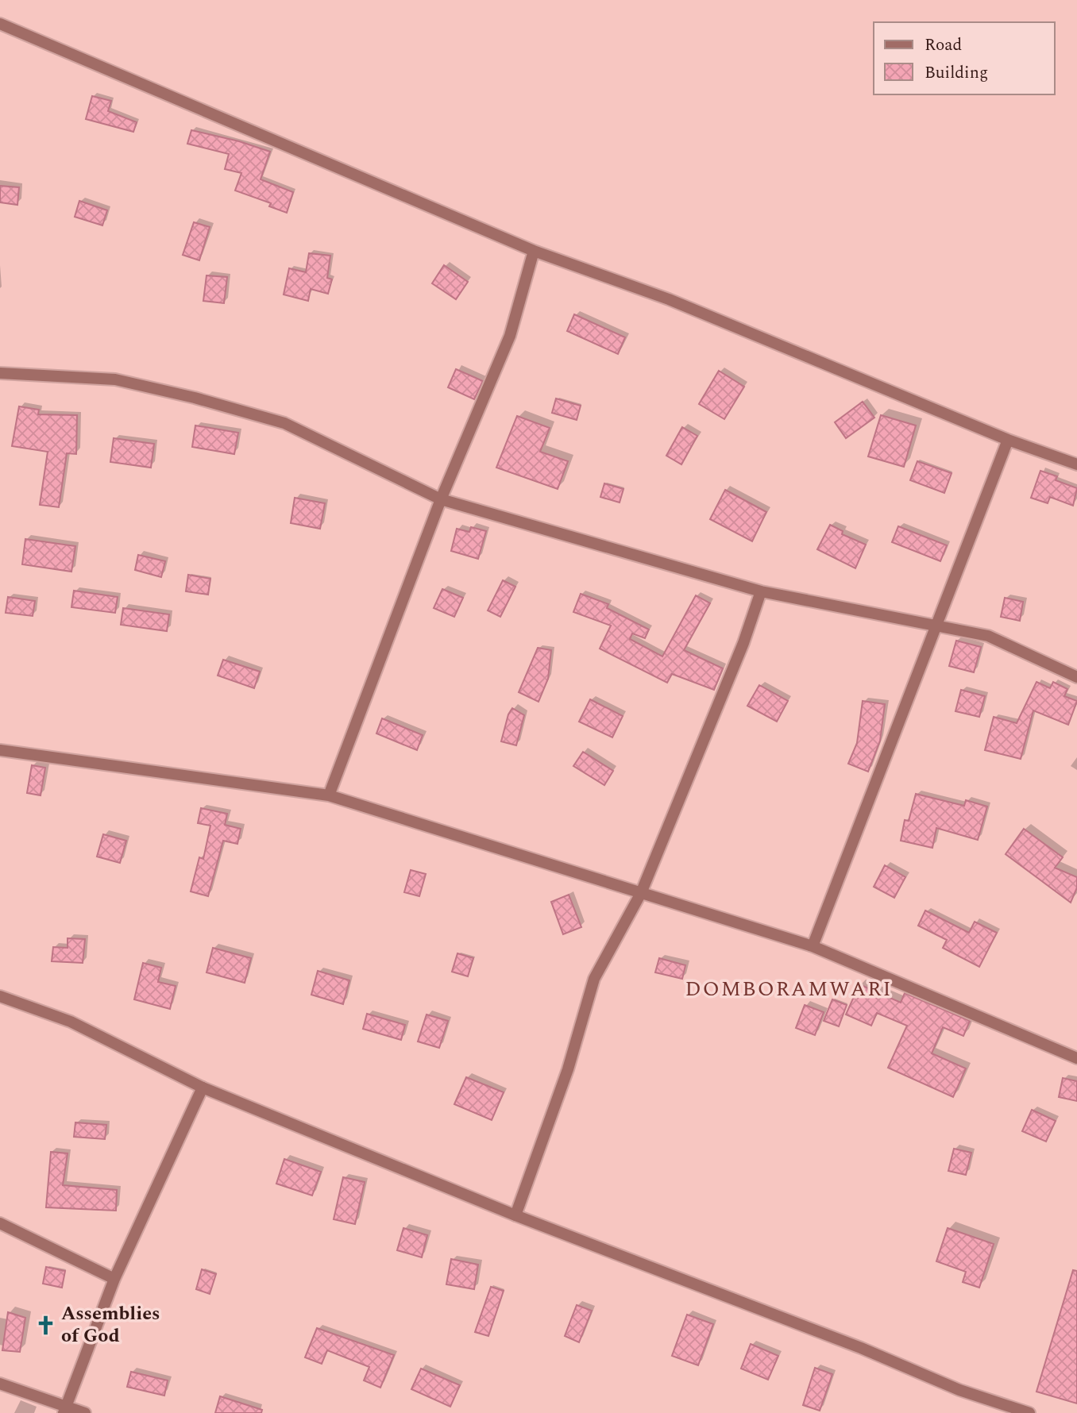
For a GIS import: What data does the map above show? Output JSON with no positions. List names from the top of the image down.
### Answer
{
  "districts": ["DOMBORAMWARI"],
  "places": {
    "church": ["Assemblies of God"]
  },
  "legend": ["Road", "Building"]
}
